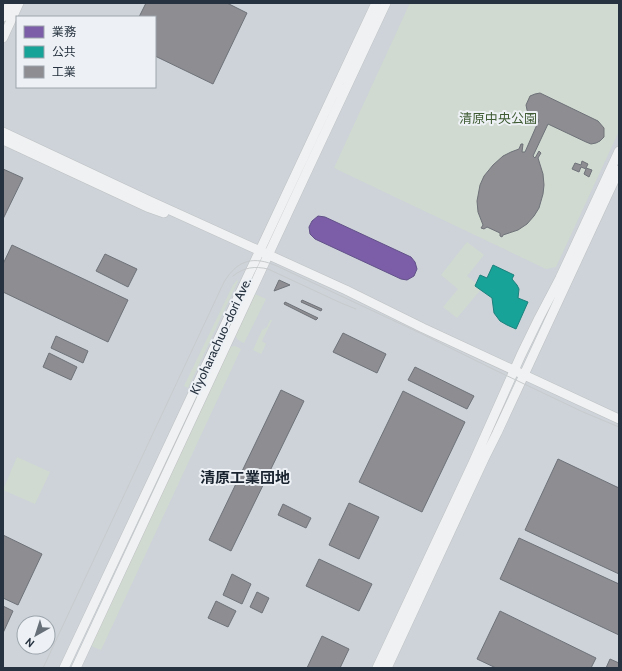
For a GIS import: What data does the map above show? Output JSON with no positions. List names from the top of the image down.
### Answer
{
  "streets": {
    "street": ["Kiyoharachuo-dori Ave."]
  },
  "districts": ["清原工業団地"],
  "parks": ["清原中央公園"],
  "legend": ["業務", "公共", "工業"],
  "north": "bottom left"
}
